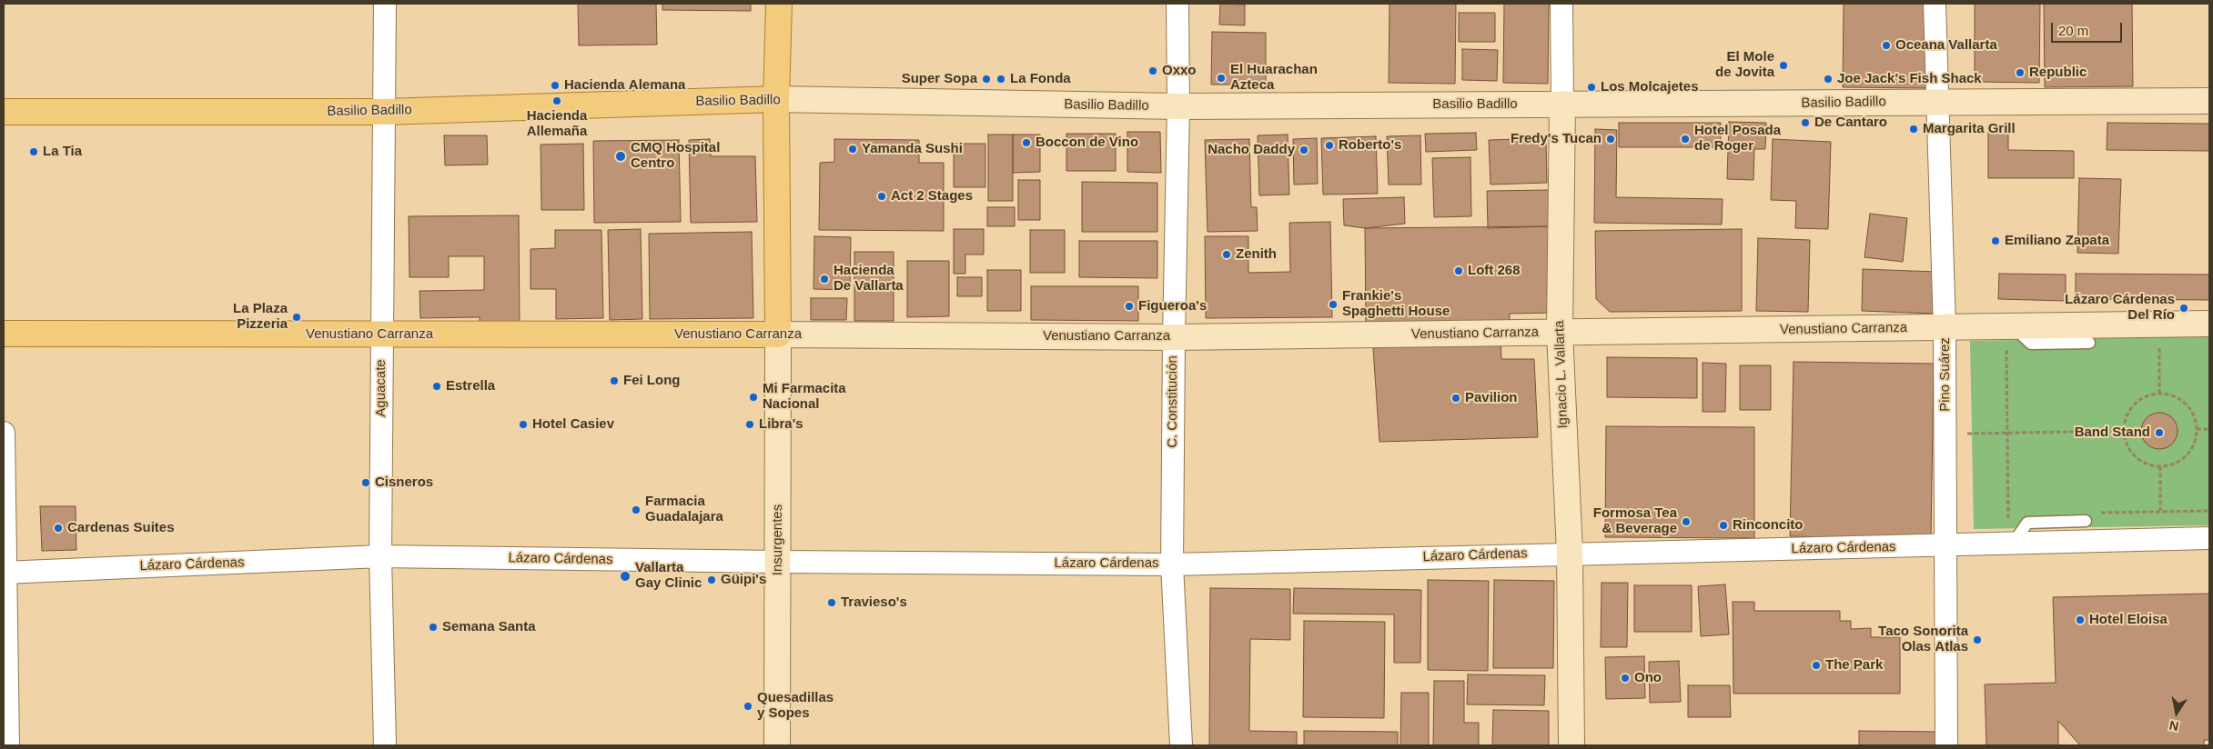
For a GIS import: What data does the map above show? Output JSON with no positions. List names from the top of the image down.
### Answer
{
  "streets": {
    "main road": ["Basilio Badillo", "Venustiano Carranza"],
    "street": [
      "Ignacio L. Vallarta",
      "Pino Suárez",
      "Aguacate",
      "C. Constitución",
      "Insurgentes",
      "Lázaro Cárdenas"
    ]
  },
  "crossings": [
    ["Basilio Badillo", "Ignacio L. Vallarta"],
    ["Basilio Badillo", "Pino Suárez"],
    ["Basilio Badillo", "Aguacate"],
    ["Basilio Badillo", "C. Constitución"],
    ["Venustiano Carranza", "Ignacio L. Vallarta"],
    ["Venustiano Carranza", "Pino Suárez"],
    ["Venustiano Carranza", "Aguacate"],
    ["Venustiano Carranza", "C. Constitución"],
    ["Venustiano Carranza", "Insurgentes"],
    ["Ignacio L. Vallarta", "Lázaro Cárdenas"],
    ["Pino Suárez", "Lázaro Cárdenas"],
    ["Aguacate", "Lázaro Cárdenas"],
    ["C. Constitución", "Lázaro Cárdenas"],
    ["Insurgentes", "Lázaro Cárdenas"]
  ],
  "places": [
    "Oceana Vallarta",
    "El Mole de Jovita",
    "Oxxo",
    "Republic",
    "El Huarachan Azteca",
    "Super Sopa",
    "La Fonda",
    "Joe Jack's Fish Shack",
    "Hacienda Alemana",
    "Los Molcajetes",
    "Hacienda Allemaña",
    "De Cantaro",
    "Margarita Grill",
    "Fredy's Tucan",
    "Hotel Posada de Roger",
    "Boccon de Vino",
    "Roberto's",
    "Yamanda Sushi",
    "Nacho Daddy",
    "La Tia",
    "CMQ Hospital Centro",
    "Act 2 Stages",
    "Emiliano Zapata",
    "Zenith",
    "Loft 268",
    "Hacienda De Vallarta",
    "Frankie's Spaghetti House",
    "Figueroa's",
    "Lázaro Cárdenas Del Río",
    "La Plaza Pizzeria",
    "Fei Long",
    "Estrella",
    "Mi Farmacita Nacional",
    "Pavilion",
    "Hotel Casiev",
    "Libra's",
    "Band Stand",
    "Cisneros",
    "Farmacia Guadalajara",
    "Formosa Tea & Beverage",
    "Rinconcito",
    "Cardenas Suites",
    "Vallarta Gay Clinic",
    "Güipi's",
    "Travieso's",
    "Hotel Eloisa",
    "Semana Santa",
    "Taco Sonorita Olas Atlas",
    "The Park",
    "Ono",
    "Quesadillas y Sopes"
  ],
  "scale_bar": "20 m",
  "north": "bottom"
}
